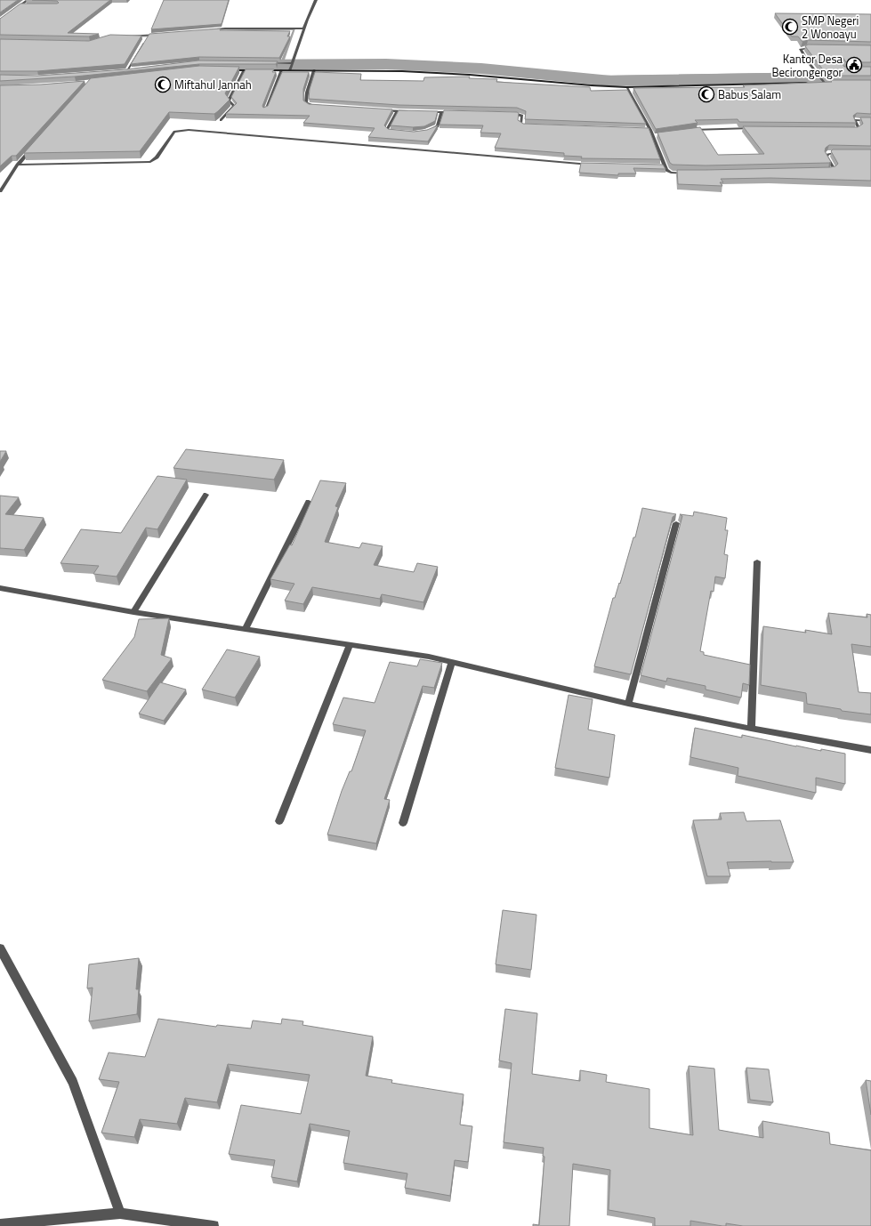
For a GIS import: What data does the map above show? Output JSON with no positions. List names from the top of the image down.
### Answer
{
  "places": {
    "mosque": ["SMP Negeri 2 Wonoayu", "Miftahul Jannah", "Babus Salam"],
    "public building": ["Kantor Desa Becirongengor"]
  }
}
